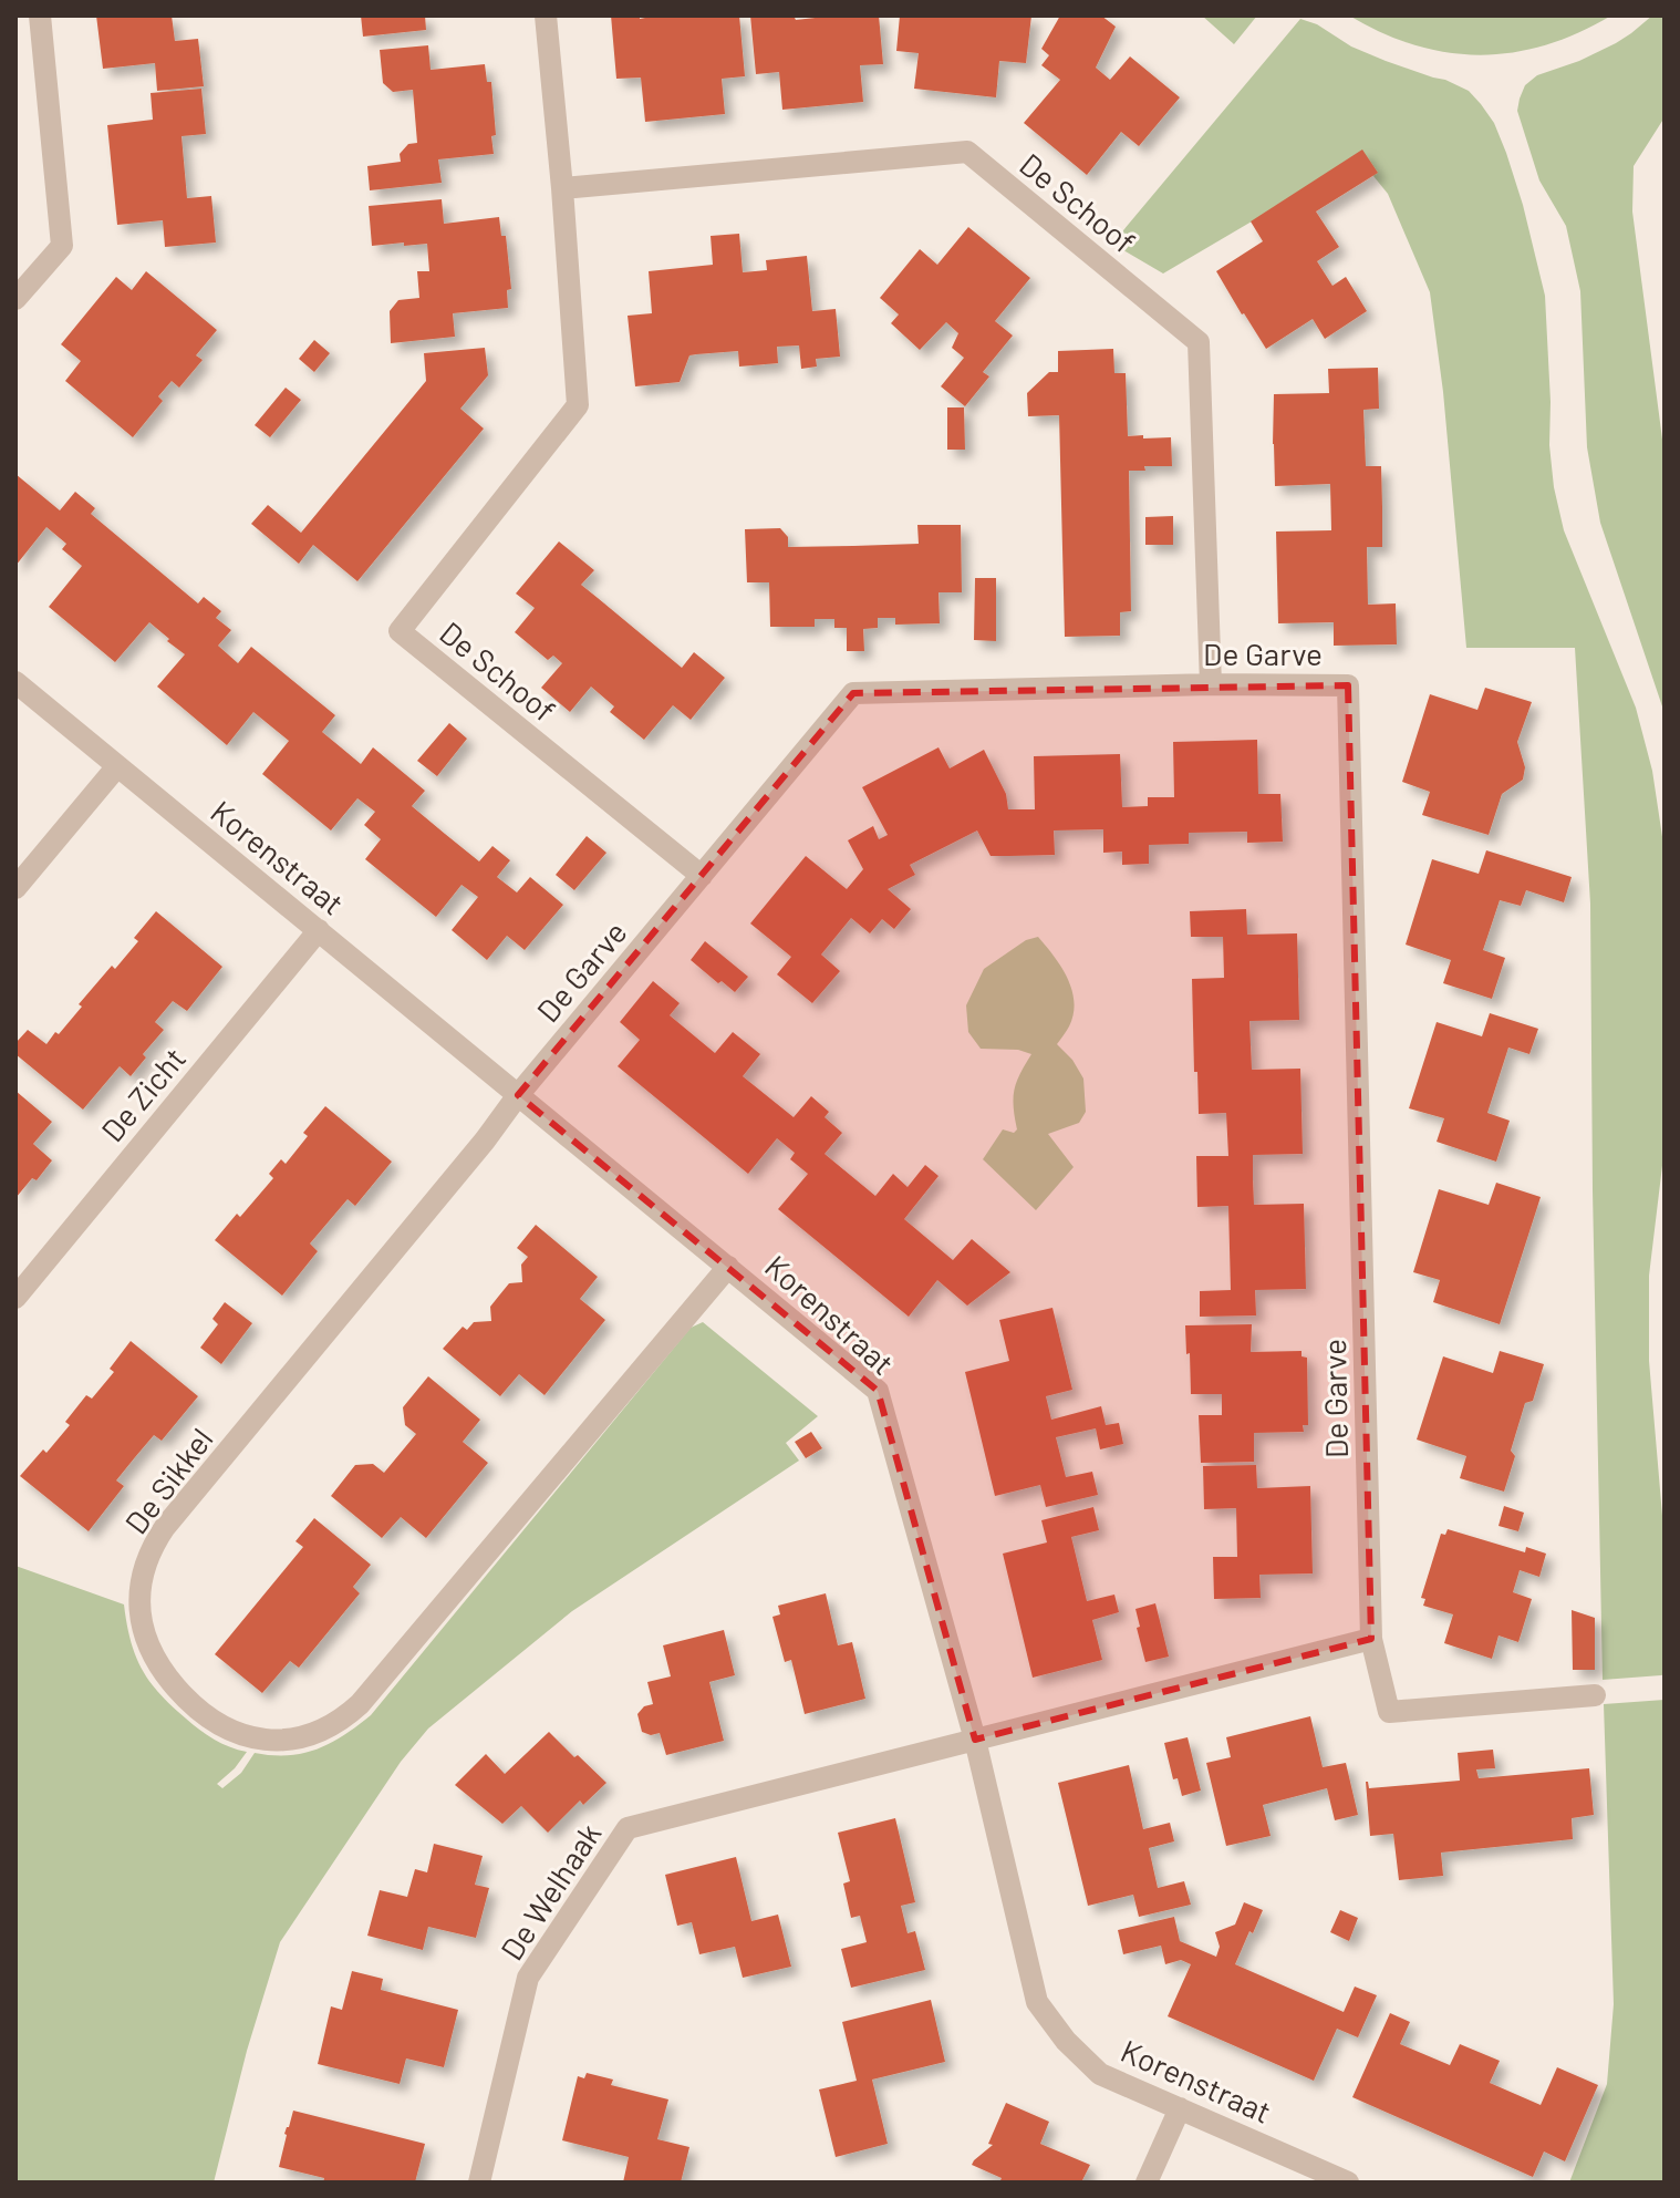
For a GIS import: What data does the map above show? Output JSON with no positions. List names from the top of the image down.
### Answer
{
  "streets": {
    "street": [
      "De Schoof",
      "De Garve",
      "Korenstraat",
      "De Zicht",
      "De Sikkel",
      "De Welhaak"
    ]
  },
  "crossings": [
    ["De Schoof", "De Garve"],
    ["De Garve", "Korenstraat"],
    ["De Garve", "De Sikkel"],
    ["Korenstraat", "De Zicht"],
    ["Korenstraat", "De Sikkel"],
    ["Korenstraat", "De Welhaak"]
  ]
}
